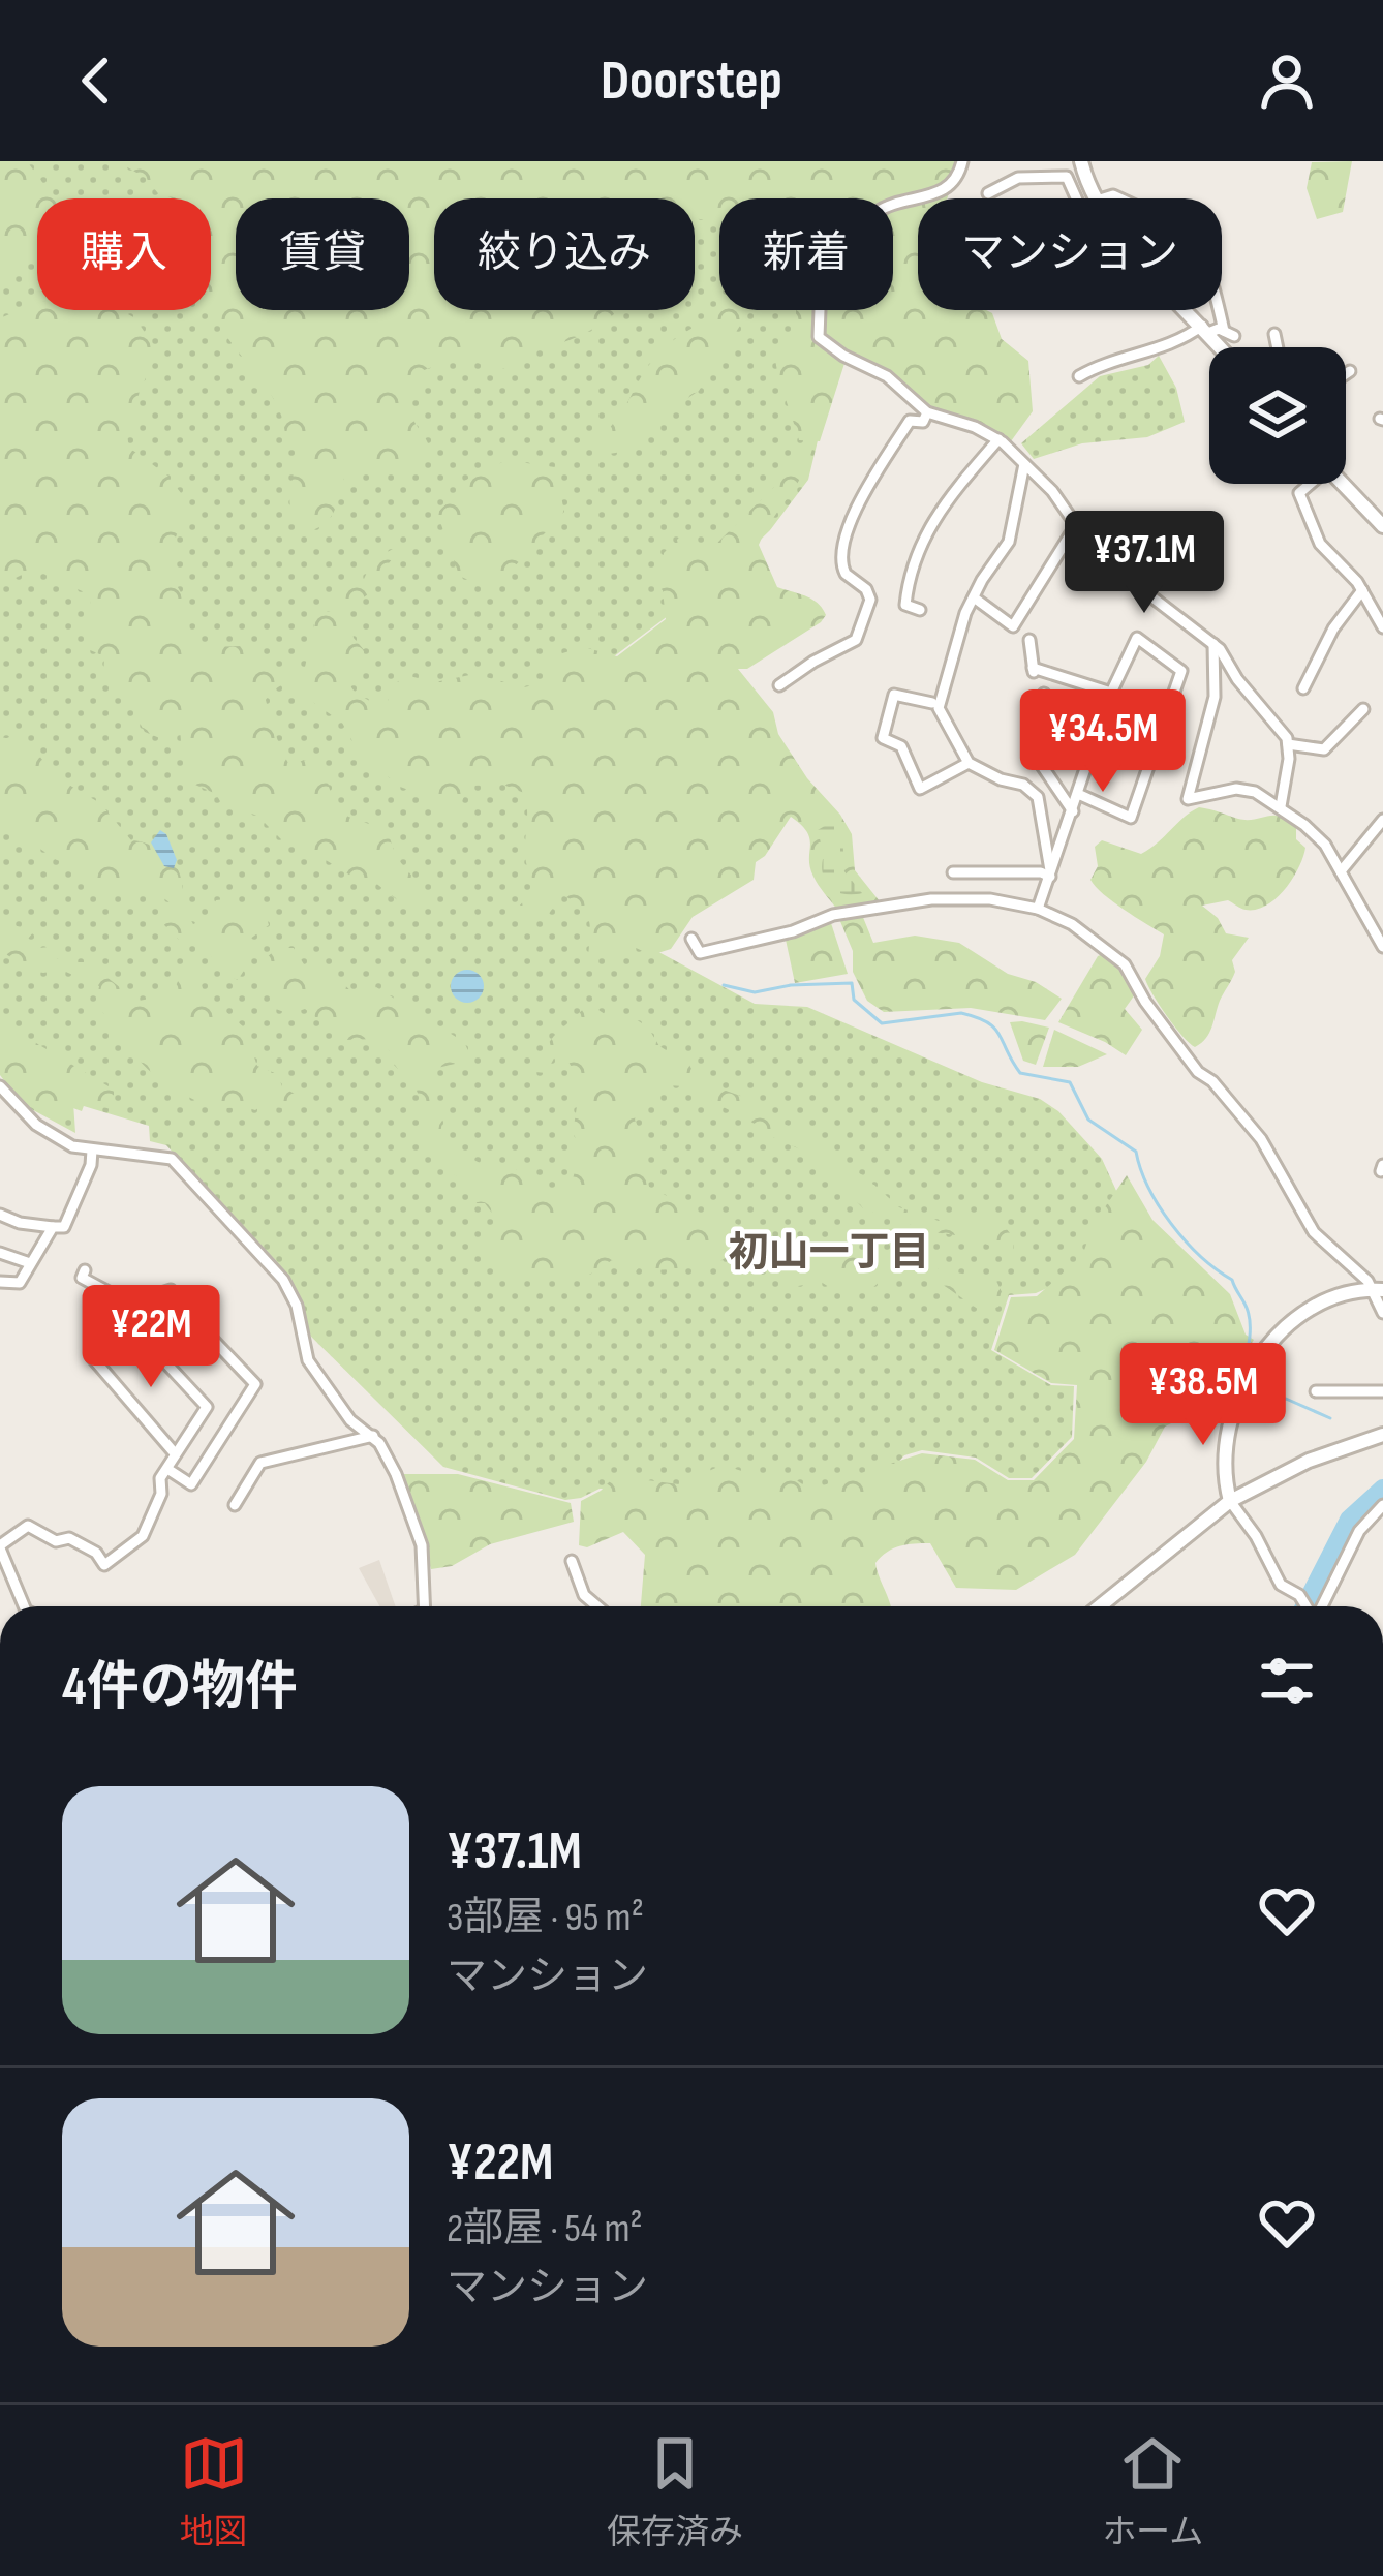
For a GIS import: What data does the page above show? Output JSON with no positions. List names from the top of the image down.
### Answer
{
  "districts": ["初山一丁目"],
  "page": {
    "header": "Doorstep",
    "chip": [
      "購入",
      "賃貸",
      "絞り込み",
      "新着",
      "マンション"
    ],
    "price": [
      "¥37.1M",
      "¥34.5M",
      "¥22M",
      "¥38.5M"
    ],
    "heading": "4件の物件",
    "list": [
      {
        "name": "¥37.1M",
        "note": "3部屋 · 95 m² · マンション"
      },
      {
        "name": "¥22M",
        "note": "2部屋 · 54 m² · マンション"
      }
    ],
    "tabs": ["地図", "保存済み", "ホーム"]
  }
}
